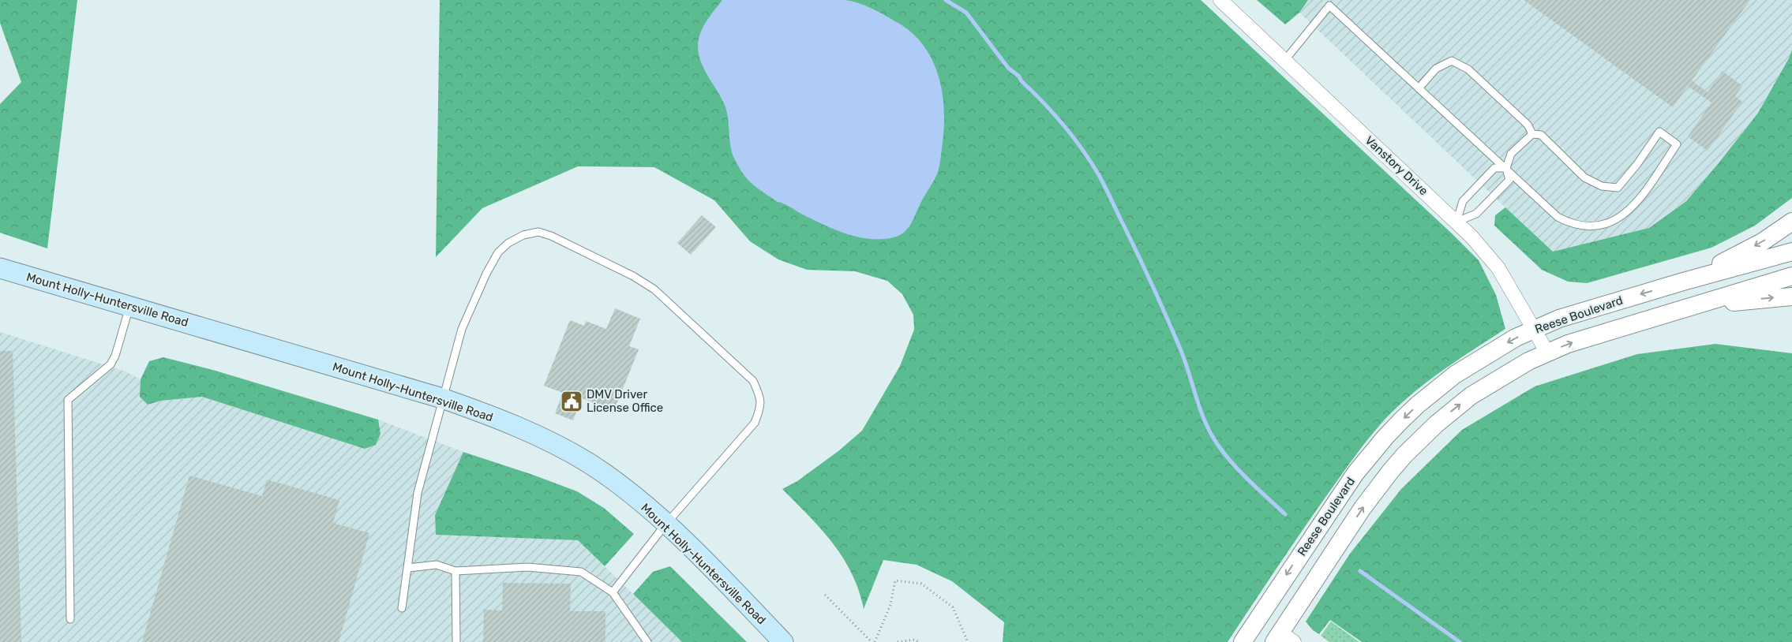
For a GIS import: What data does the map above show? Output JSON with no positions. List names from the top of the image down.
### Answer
{
  "streets": {
    "main road": ["Mount Holly-Huntersville Road"],
    "street": ["Vanstory Drive", "Reese Boulevard"]
  },
  "crossings": [
    ["Vanstory Drive", "Reese Boulevard"]
  ],
  "places": {
    "public building": ["DMV Driver License Office"]
  }
}
